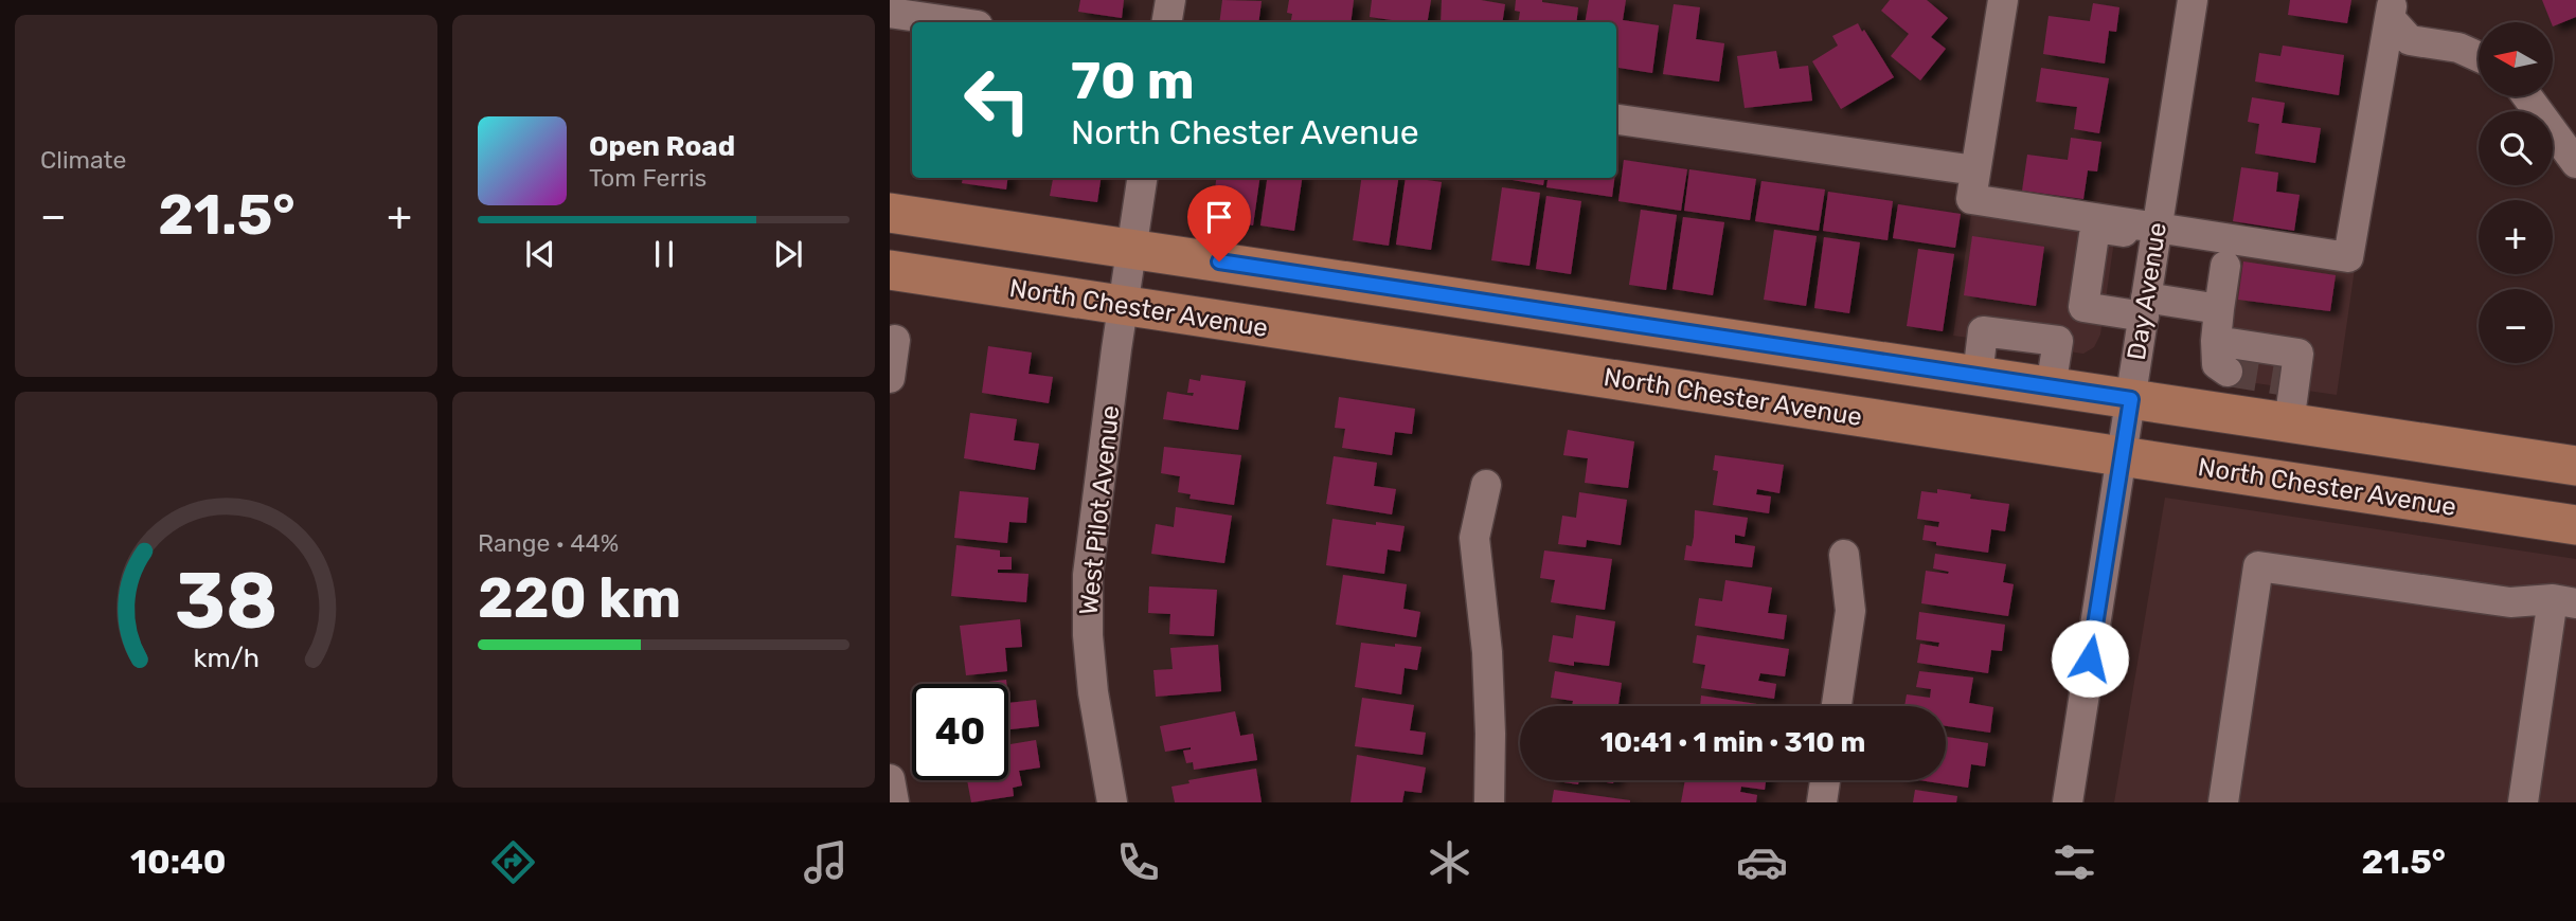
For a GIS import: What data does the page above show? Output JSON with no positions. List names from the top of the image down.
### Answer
{
  "streets": {
    "main road": ["North Chester Avenue"],
    "street": ["Day Avenue", "West Pilot Avenue"]
  },
  "crossings": [
    ["Day Avenue", "North Chester Avenue"],
    ["North Chester Avenue", "West Pilot Avenue"]
  ],
  "north": "left",
  "page": {
    "tile": [
      "Climate",
      ["Range · 44%", "220 km"]
    ],
    "map_buttons": ["+", "−"],
    "turn": ["70 m", "North Chester Avenue"],
    "song": ["Open Road", "Tom Ferris"],
    "heat": ["−", "21.5°", "+"],
    "limit": "40",
    "trip": "10:41 · 1 min · 310 m",
    "tabs": ["10:40", "21.5°"],
    "gauge": ["38", "km/h"]
  }
}
